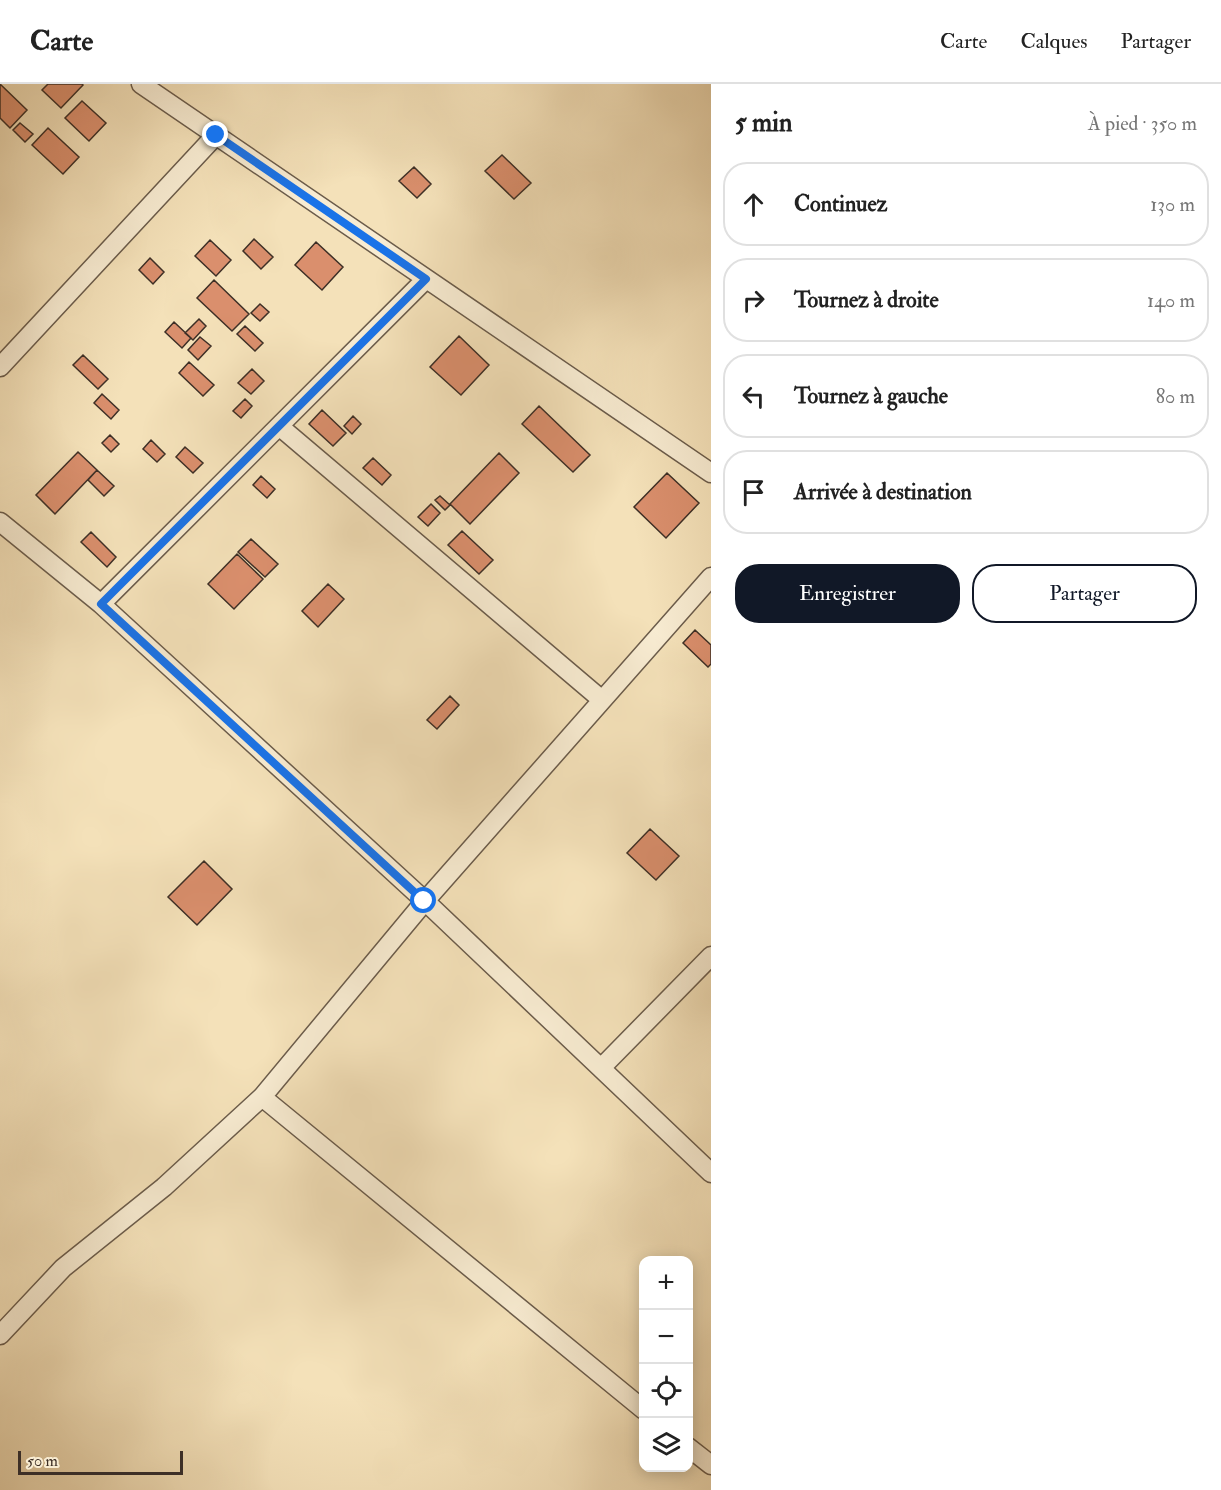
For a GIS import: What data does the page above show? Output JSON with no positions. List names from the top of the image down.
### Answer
{
  "scale_bar": "50 m",
  "page": {
    "header": "Carte",
    "nav": ["Carte", "Calques", "Partager"],
    "heading": ["5 min", "À pied · 350 m"],
    "list": [
      ["Continuez", "130 m"],
      ["Tournez à droite", "140 m"],
      ["Tournez à gauche", "80 m"],
      "Arrivée à destination"
    ],
    "buttons": ["Enregistrer", "Partager"],
    "map_buttons": ["+", "−"],
    "scale": "50 m"
  }
}
